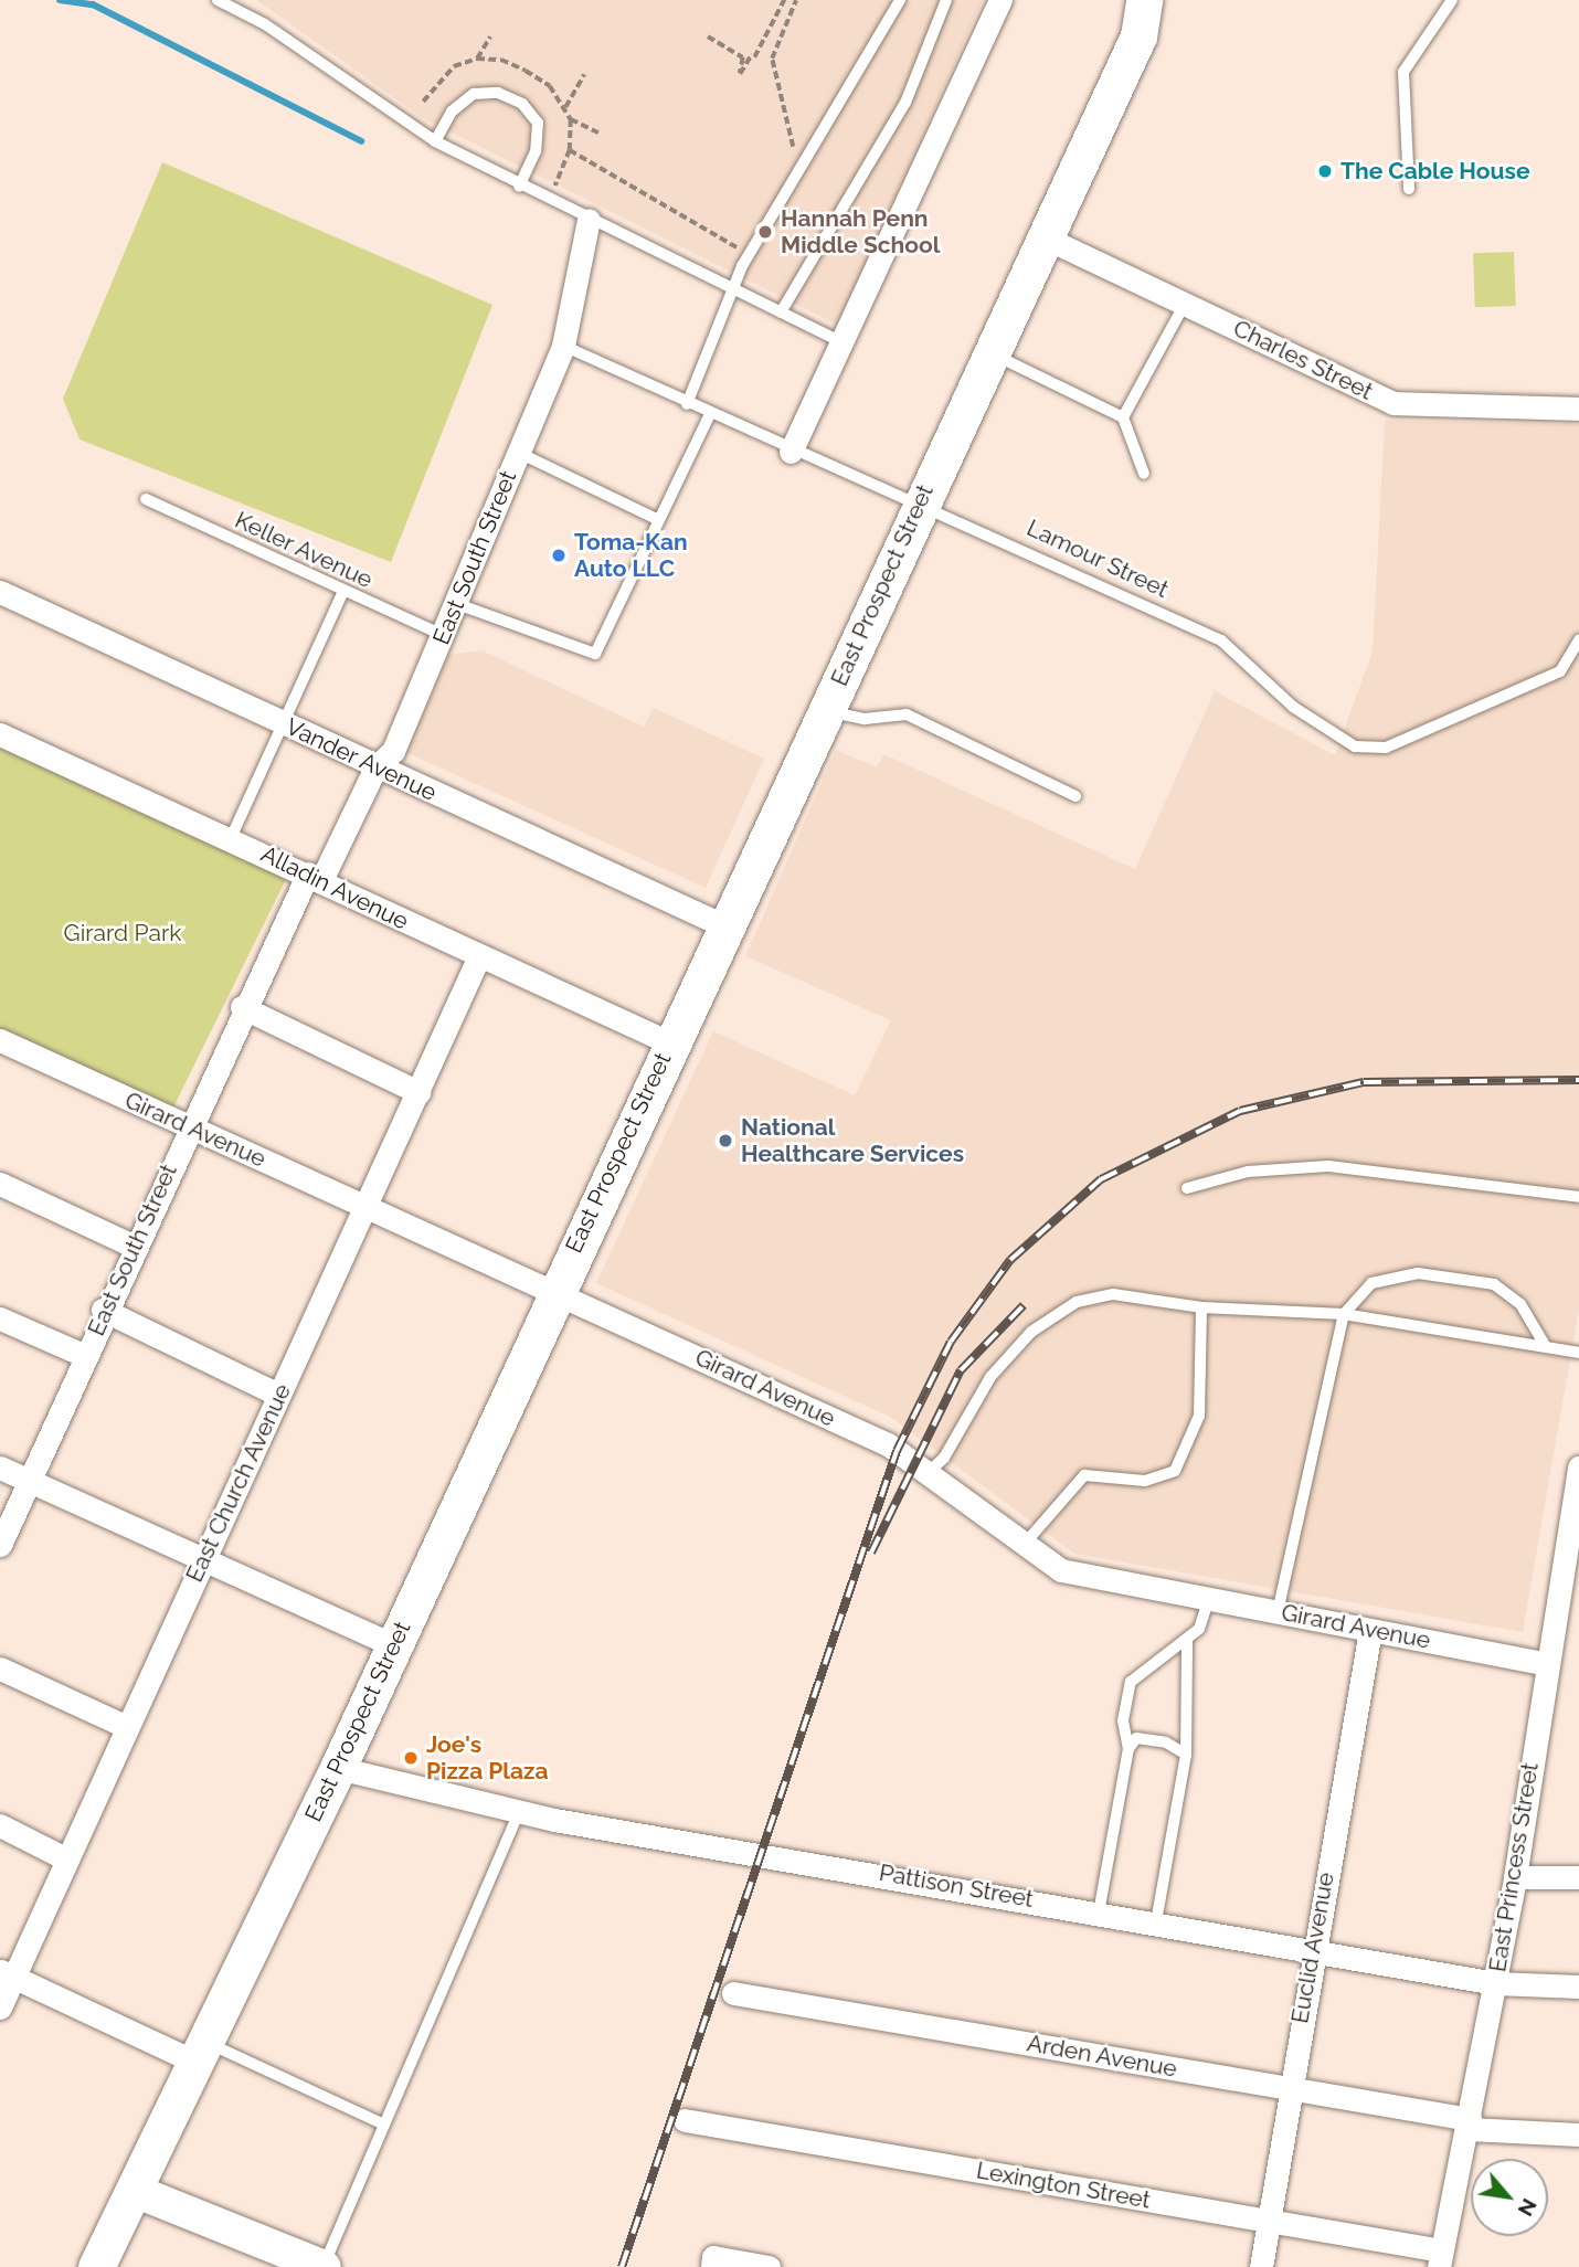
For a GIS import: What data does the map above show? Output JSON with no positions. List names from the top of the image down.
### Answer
{
  "streets": {
    "main road": ["East Prospect Street"],
    "street": [
      "Charles Street",
      "East South Street",
      "Vander Avenue",
      "Alladin Avenue",
      "Girard Avenue",
      "East Church Avenue",
      "East Princess Street",
      "Pattison Street",
      "Euclid Avenue",
      "Arden Avenue",
      "Lexington Street"
    ],
    "lane": ["Keller Avenue", "Lamour Street"]
  },
  "crossings": [
    ["Charles Street", "East Prospect Street"],
    ["Keller Avenue", "East South Street"],
    ["East South Street", "Lamour Street"],
    ["East South Street", "Vander Avenue"],
    ["East South Street", "Alladin Avenue"],
    ["East South Street", "Girard Avenue"],
    ["Lamour Street", "East Prospect Street"],
    ["East Prospect Street", "Vander Avenue"],
    ["East Prospect Street", "Alladin Avenue"],
    ["East Prospect Street", "Girard Avenue"],
    ["East Prospect Street", "Pattison Street"],
    ["Alladin Avenue", "East Church Avenue"],
    ["Girard Avenue", "East Church Avenue"],
    ["Girard Avenue", "East Princess Street"],
    ["Girard Avenue", "Euclid Avenue"],
    ["East Princess Street", "Pattison Street"],
    ["East Princess Street", "Arden Avenue"],
    ["East Princess Street", "Lexington Street"],
    ["Pattison Street", "Euclid Avenue"],
    ["Euclid Avenue", "Arden Avenue"],
    ["Euclid Avenue", "Lexington Street"]
  ],
  "parks": ["Girard Park"],
  "places": [
    "The Cable House",
    "Hannah Penn Middle School",
    "Toma-Kan Auto LLC",
    "National Healthcare Services",
    "Joe's Pizza Plaza"
  ],
  "north": "bottom right"
}
